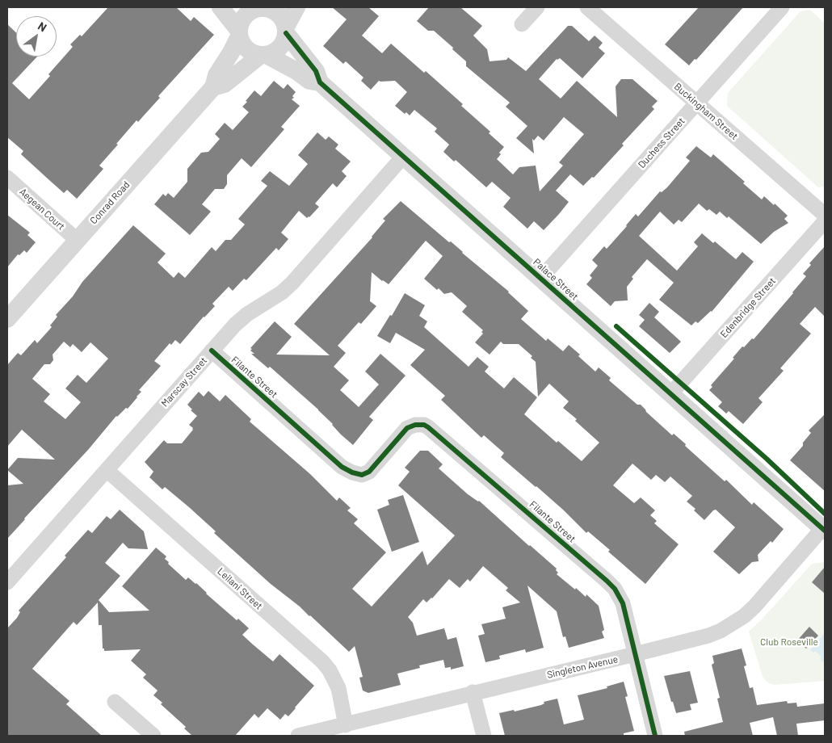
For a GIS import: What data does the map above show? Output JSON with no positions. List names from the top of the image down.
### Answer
{
  "streets": {
    "street": [
      "Buckingham Street",
      "Duchess Street",
      "Conrad Road",
      "Aegean Court",
      "Palace Street",
      "Edenbridge Street",
      "Filante Street",
      "Marscay Street",
      "Leilani Street",
      "Singleton Avenue"
    ]
  },
  "crossings": [
    ["Buckingham Street", "Duchess Street"],
    ["Duchess Street", "Palace Street"],
    ["Conrad Road", "Aegean Court"],
    ["Conrad Road", "Palace Street"],
    ["Palace Street", "Edenbridge Street"],
    ["Palace Street", "Marscay Street"],
    ["Palace Street", "Singleton Avenue"],
    ["Filante Street", "Marscay Street"],
    ["Filante Street", "Singleton Avenue"],
    ["Marscay Street", "Leilani Street"],
    ["Leilani Street", "Singleton Avenue"]
  ],
  "parks": ["Club Roseville"],
  "north": "top right"
}
